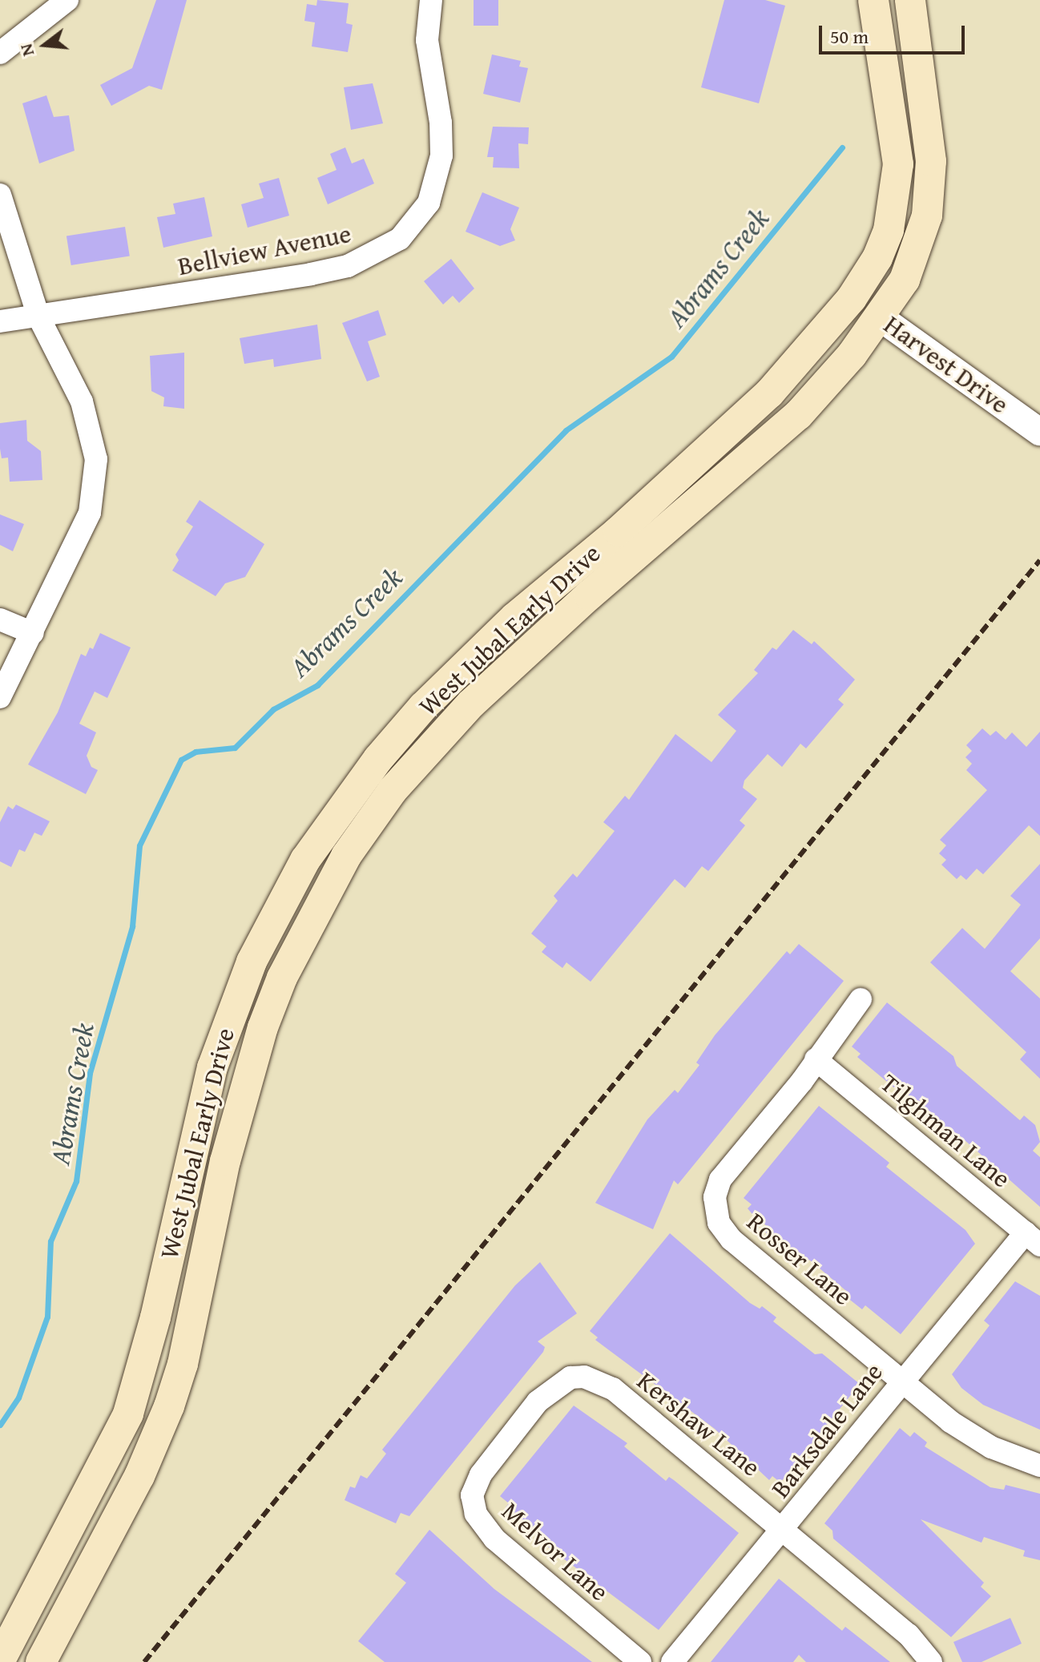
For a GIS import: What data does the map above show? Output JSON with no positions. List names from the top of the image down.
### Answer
{
  "streets": {
    "main road": ["West Jubal Early Drive"],
    "street": [
      "Bellview Avenue",
      "Harvest Drive",
      "Tilghman Lane",
      "Rosser Lane",
      "Kershaw Lane",
      "Barksdale Lane",
      "Melvor Lane"
    ]
  },
  "crossings": [
    ["Harvest Drive", "West Jubal Early Drive"],
    ["Tilghman Lane", "Rosser Lane"],
    ["Tilghman Lane", "Barksdale Lane"],
    ["Rosser Lane", "Barksdale Lane"],
    ["Kershaw Lane", "Barksdale Lane"],
    ["Kershaw Lane", "Melvor Lane"]
  ],
  "water": ["Abrams Creek"],
  "scale_bar": "50 m",
  "north": "left"
}
